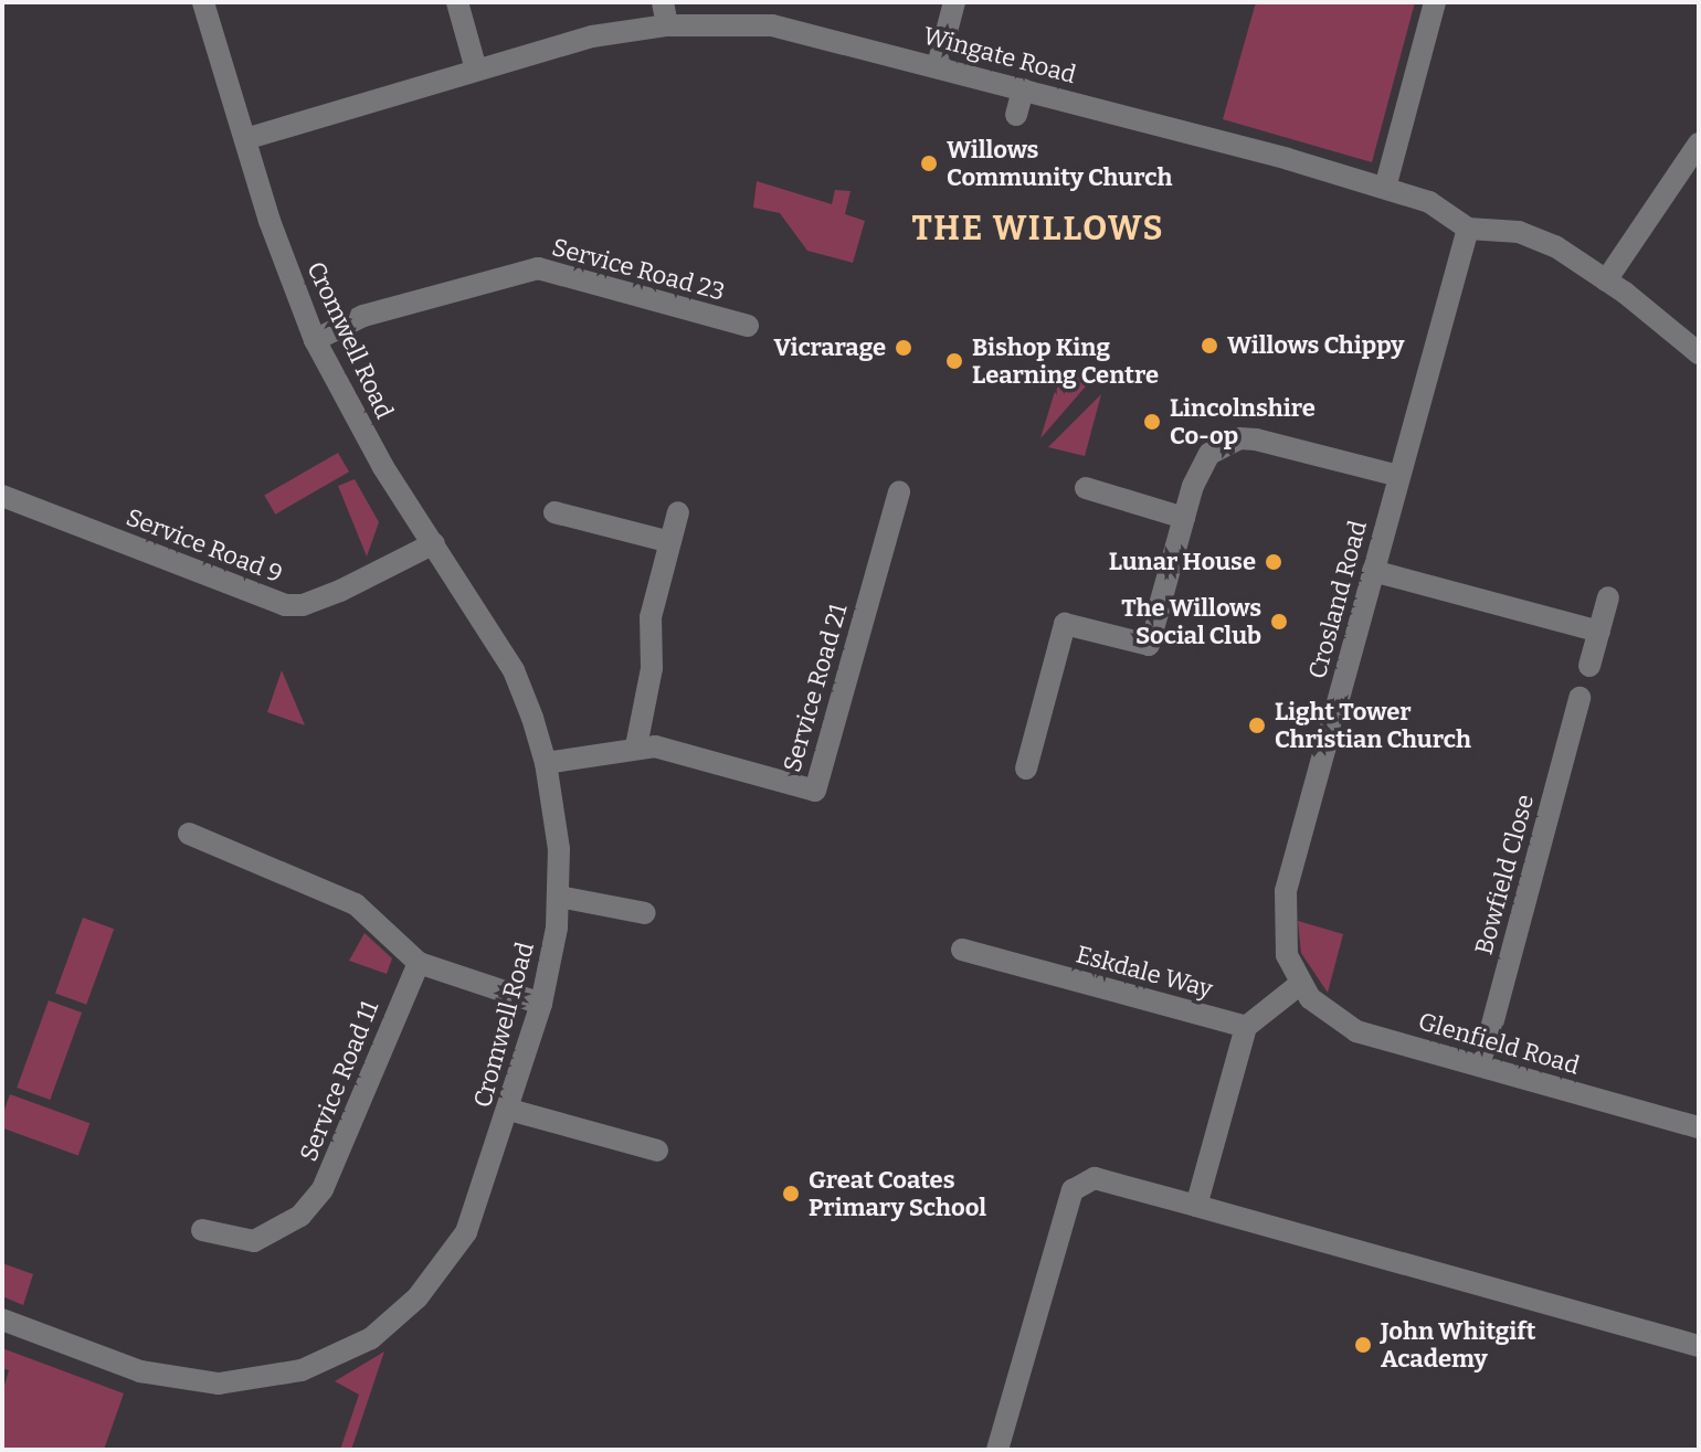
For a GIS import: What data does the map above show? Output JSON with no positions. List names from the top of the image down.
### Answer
{
  "streets": {
    "street": [
      "Wingate Road",
      "Service Road 23",
      "Cromwell Road",
      "Service Road 9",
      "Crosland Road",
      "Service Road 21",
      "Bowfield Close",
      "Eskdale Way",
      "Glenfield Road",
      "Service Road 11"
    ]
  },
  "crossings": [
    ["Wingate Road", "Cromwell Road"],
    ["Wingate Road", "Crosland Road"],
    ["Service Road 23", "Cromwell Road"],
    ["Cromwell Road", "Service Road 9"],
    ["Cromwell Road", "Service Road 21"],
    ["Crosland Road", "Glenfield Road"],
    ["Bowfield Close", "Glenfield Road"]
  ],
  "districts": ["THE WILLOWS"],
  "places": [
    "Willows Community Church",
    "Willows Chippy",
    "Vicrarage",
    "Bishop King Learning Centre",
    "Lincolnshire Co-op",
    "Lunar House",
    "The Willows Social Club",
    "Light Tower Christian Church",
    "Great Coates Primary School",
    "John Whitgift Academy"
  ]
}
